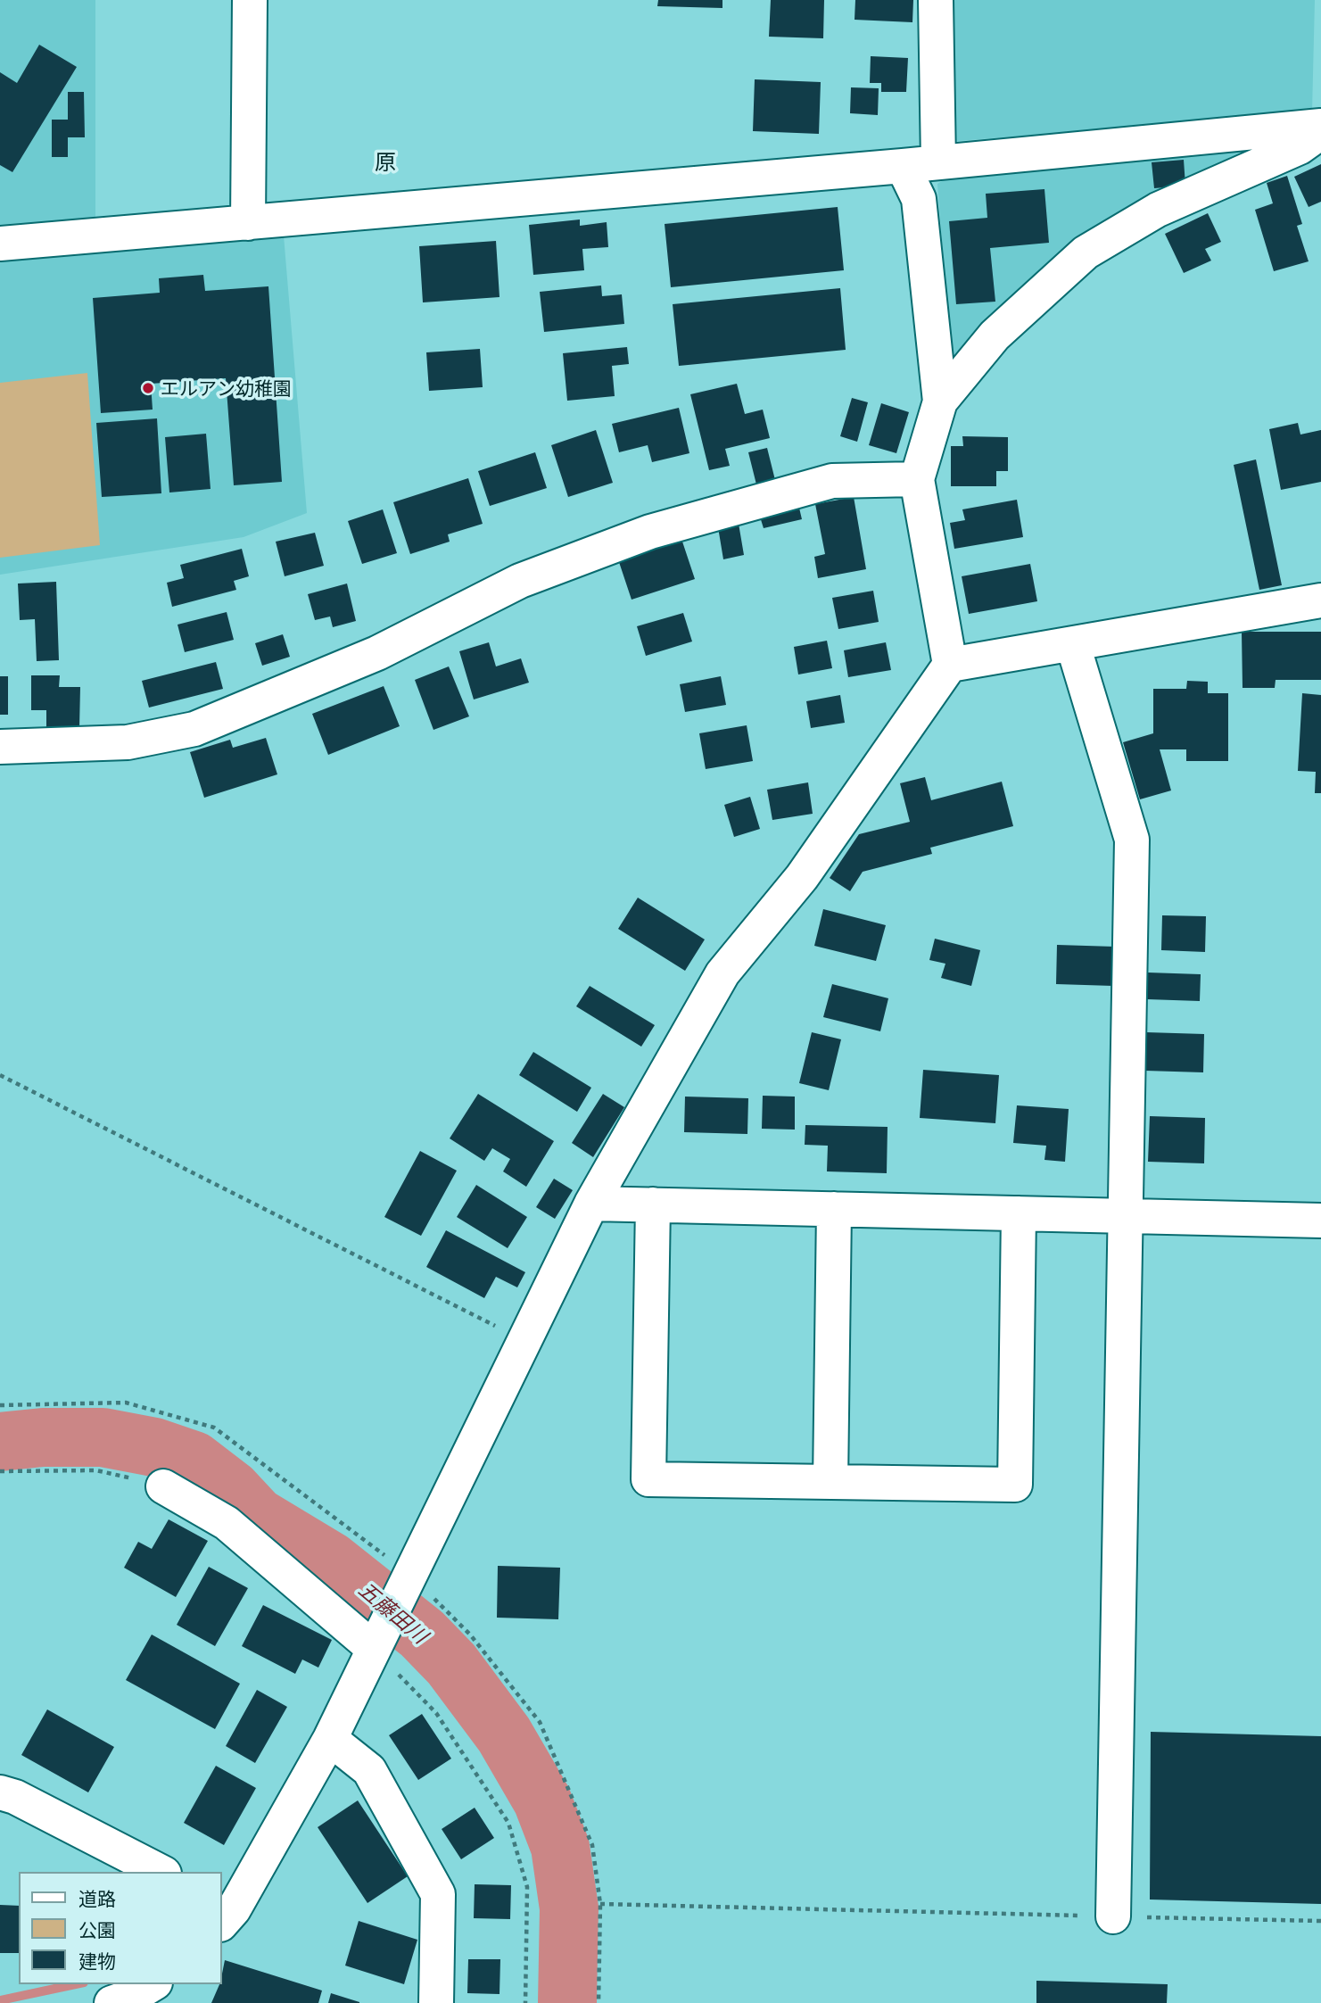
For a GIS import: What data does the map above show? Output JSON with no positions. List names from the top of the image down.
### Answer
{
  "districts": ["原"],
  "water": ["五藤田川"],
  "places": ["エルアン幼稚園"],
  "legend": ["道路", "公園", "建物"]
}
